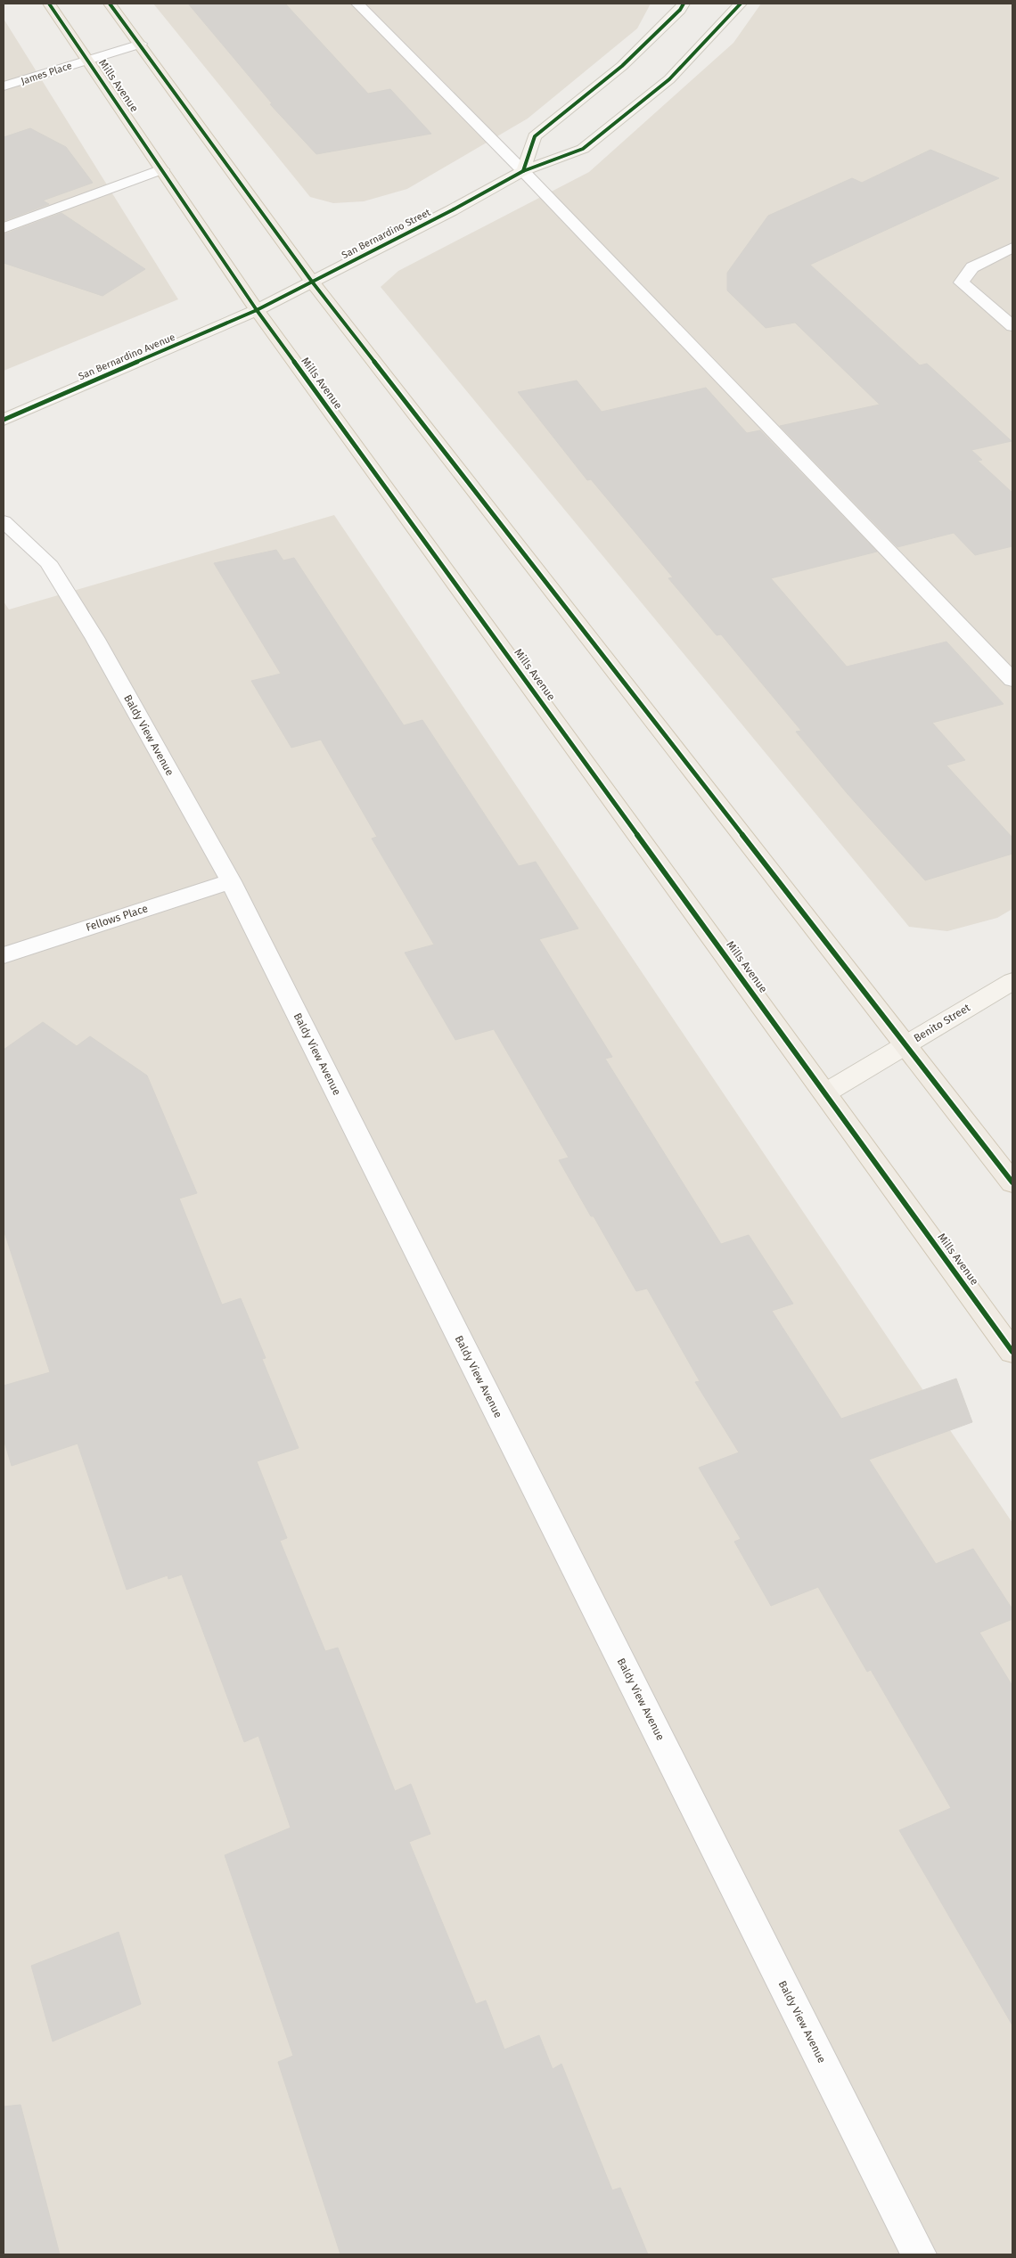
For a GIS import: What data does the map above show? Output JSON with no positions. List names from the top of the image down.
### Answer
{
  "streets": {
    "main road": [
      "Mills Avenue",
      "San Bernardino Street",
      "San Bernardino Avenue",
      "Benito Street"
    ],
    "street": ["James Place", "Baldy View Avenue", "Fellows Place"]
  },
  "crossings": [
    ["James Place", "Mills Avenue"],
    ["Mills Avenue", "San Bernardino Street"],
    ["Mills Avenue", "San Bernardino Avenue"],
    ["Mills Avenue", "Benito Street"],
    ["San Bernardino Street", "San Bernardino Avenue"],
    ["Baldy View Avenue", "Fellows Place"]
  ]
}
